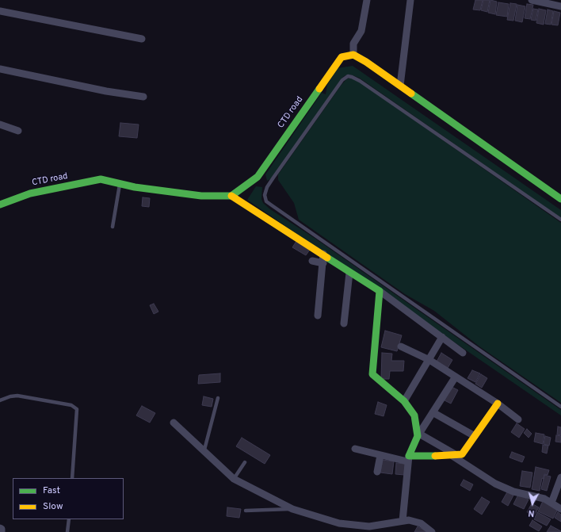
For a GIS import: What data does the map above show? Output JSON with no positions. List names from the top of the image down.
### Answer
{
  "streets": {
    "street": ["CTD road"]
  },
  "legend": ["Fast", "Slow"],
  "north": "bottom"
}
